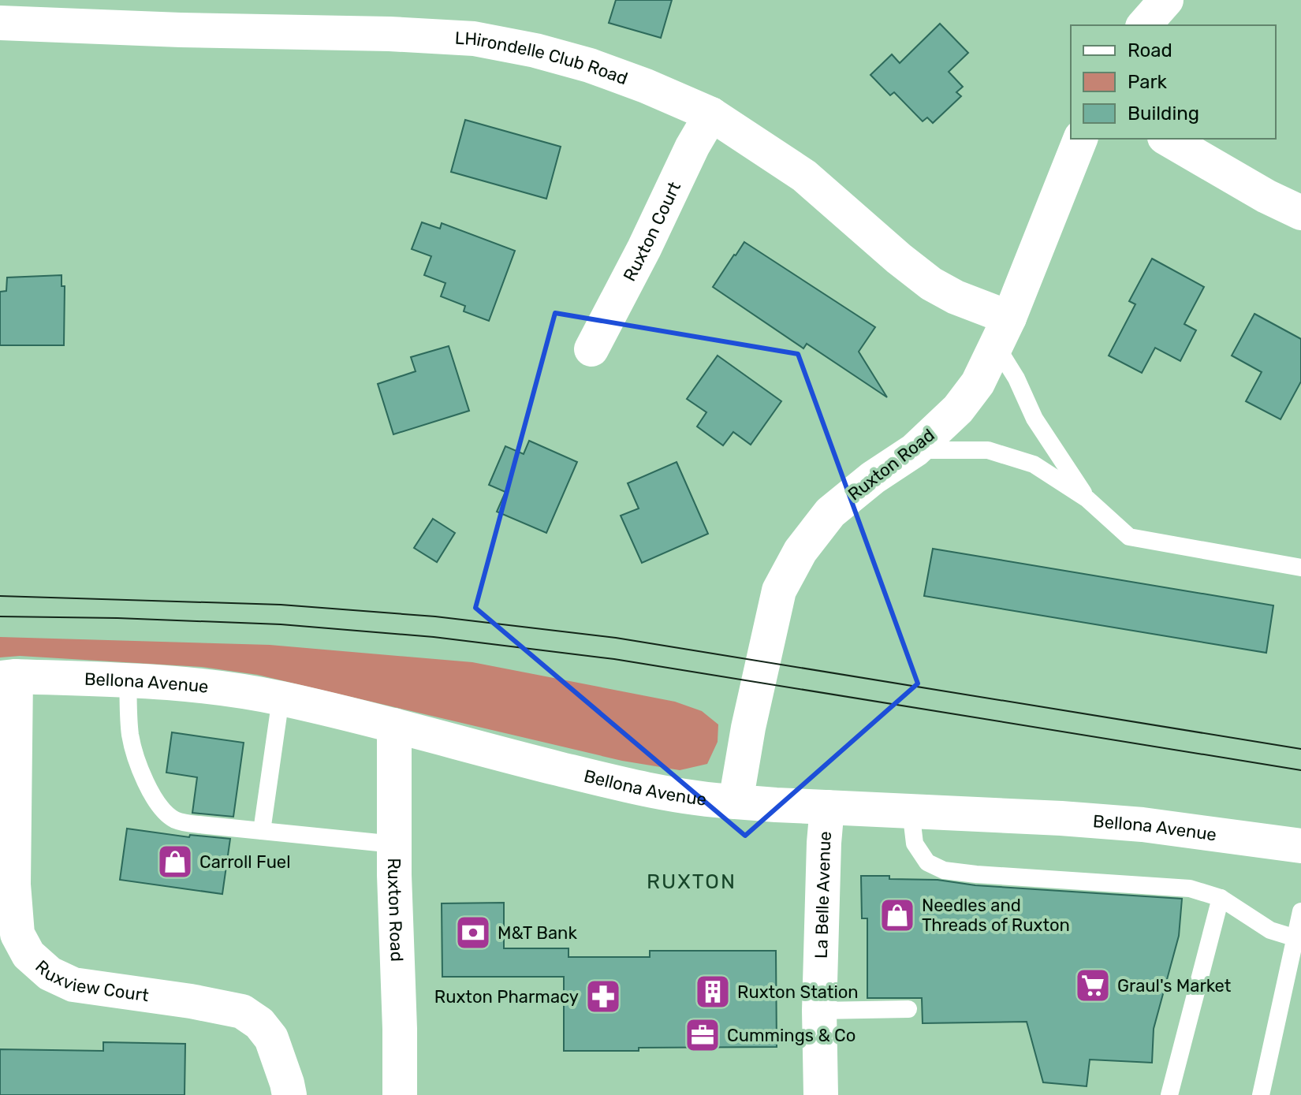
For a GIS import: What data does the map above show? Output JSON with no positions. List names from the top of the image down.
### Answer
{
  "streets": {
    "street": [
      "LHirondelle Club Road",
      "Ruxton Court",
      "Ruxton Road",
      "Bellona Avenue",
      "La Belle Avenue",
      "Ruxview Court"
    ]
  },
  "crossings": [
    ["LHirondelle Club Road", "Ruxton Court"],
    ["LHirondelle Club Road", "Ruxton Road"],
    ["Ruxton Road", "Bellona Avenue"],
    ["Bellona Avenue", "La Belle Avenue"],
    ["Bellona Avenue", "Ruxview Court"]
  ],
  "districts": ["RUXTON"],
  "places": {
    "shop": ["Carroll Fuel", "Needles and Threads of Ruxton"],
    "bank": ["M&T Bank"],
    "supermarket": ["Graul's Market"],
    "building": ["Ruxton Station"],
    "pharmacy": ["Ruxton Pharmacy"],
    "office": ["Cummings & Co"]
  },
  "legend": ["Road", "Park", "Building"]
}
